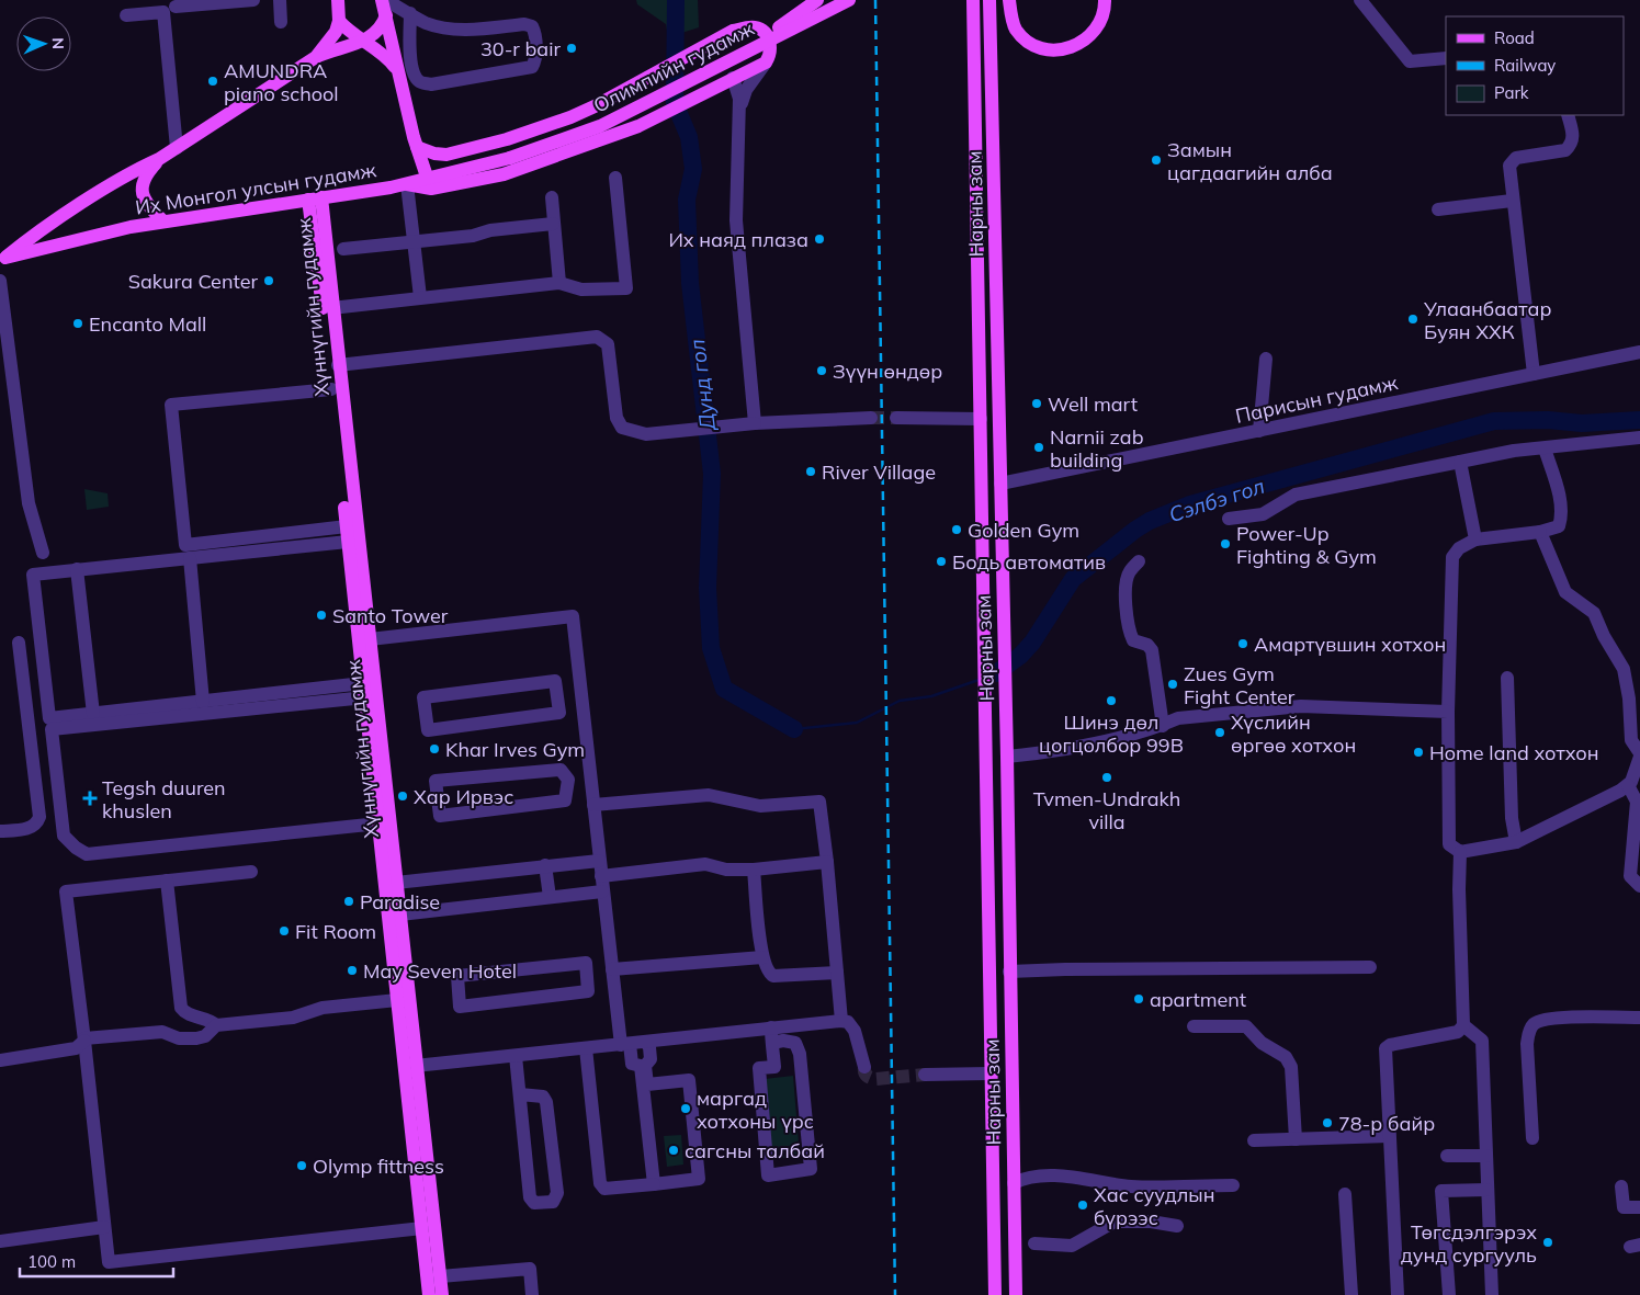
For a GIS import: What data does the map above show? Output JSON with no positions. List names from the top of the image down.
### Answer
{
  "streets": {
    "main road": [
      "Олимпийн гудамж",
      "Их Монгол улсын гудамж",
      "Нарны зам",
      "Хүннүгийн гудамж"
    ],
    "street": ["Парисын гудамж"]
  },
  "crossings": [
    ["Олимпийн гудамж", "Их Монгол улсын гудамж"],
    ["Их Монгол улсын гудамж", "Хүннүгийн гудамж"],
    ["Нарны зам", "Парисын гудамж"]
  ],
  "water": ["Дунд гол", "Сэлбэ гол"],
  "places": {
    "other": [
      "30-r bair",
      "AMUNDRA piano school",
      "Замын цагдаагийн алба",
      "Их наяд плаза",
      "Sakura Center",
      "Улаанбаатар Буян ХХК",
      "Encanto Mall",
      "Зүүн өндөр",
      "Well mart",
      "Narnii zab building",
      "River Village",
      "Golden Gym",
      "Power-Up Fighting & Gym",
      "Бодь автоматив",
      "Santo Tower",
      "Амартүвшин хотхон",
      "Zues Gym Fight Center",
      "Шинэ дөл цогцолбор 99В",
      "Хүслийн өргөө хотхон",
      "Khar Irves Gym",
      "Home land хотхон",
      "Tvmen-Undrakh villa",
      "Хар Ирвэс",
      "Paradise",
      "Fit Room",
      "May Seven Hotel",
      "apartment",
      "маргад хотхоны үрс",
      "78-р байр",
      "сагсны талбай",
      "Olymp fittness",
      "Хас суудлын бүрээс",
      "Төгсдэлгэрэх дунд сургууль"
    ],
    "health": ["Tegsh duuren khuslen"]
  },
  "legend": ["Road", "Railway", "Park"],
  "scale_bar": "100 m",
  "north": "right"
}
